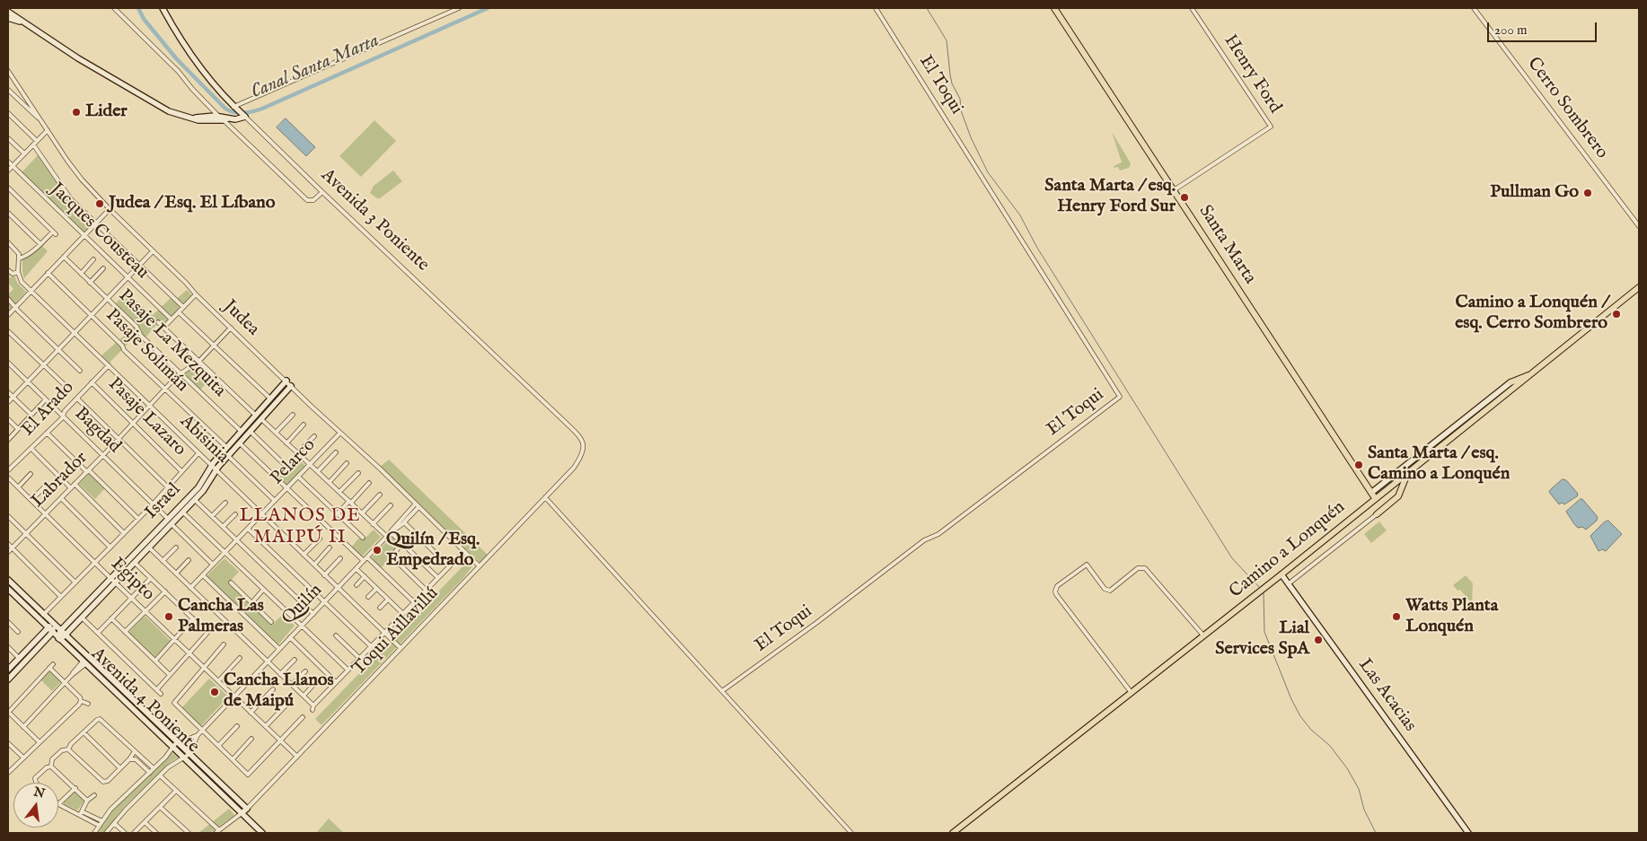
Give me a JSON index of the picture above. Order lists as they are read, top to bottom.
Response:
{
  "streets": {
    "main road": ["Santa Marta", "Camino a Lonquén"],
    "street": [
      "Henry Ford",
      "El Toqui",
      "Cerro Sombrero",
      "Avenida 3 Poniente",
      "Jacques Cousteau",
      "Judea",
      "Pasaje La Mezquita",
      "Pasaje Solimán",
      "El Arado",
      "Pasaje Lazaro",
      "Bagdad",
      "Abisinia",
      "Pelarco",
      "Labrador",
      "Israel",
      "Egipto",
      "Quilín",
      "Toqui Aillavillú",
      "Las Acacias",
      "Avenida 4 Poniente"
    ]
  },
  "crossings": [
    ["Henry Ford", "Santa Marta"],
    ["Avenida 3 Poniente", "Toqui Aillavillú"],
    ["Santa Marta", "Camino a Lonquén"],
    ["Judea", "Pelarco"],
    ["Judea", "Labrador"],
    ["Judea", "Israel"],
    ["Judea", "Quilín"],
    ["Judea", "Toqui Aillavillú"],
    ["Pasaje La Mezquita", "Labrador"],
    ["Pasaje La Mezquita", "Israel"],
    ["Pasaje Solimán", "Labrador"],
    ["Pasaje Solimán", "Israel"],
    ["El Arado", "Pasaje Lazaro"],
    ["El Arado", "Bagdad"],
    ["El Arado", "Abisinia"],
    ["Pasaje Lazaro", "Labrador"],
    ["Bagdad", "Labrador"],
    ["Bagdad", "Israel"],
    ["Abisinia", "Pelarco"],
    ["Abisinia", "Labrador"],
    ["Abisinia", "Israel"],
    ["Abisinia", "Quilín"],
    ["Abisinia", "Toqui Aillavillú"],
    ["Labrador", "Egipto"],
    ["Israel", "Egipto"],
    ["Israel", "Avenida 4 Poniente"],
    ["Camino a Lonquén", "Las Acacias"],
    ["Egipto", "Quilín"],
    ["Egipto", "Toqui Aillavillú"],
    ["Quilín", "Avenida 4 Poniente"],
    ["Toqui Aillavillú", "Avenida 4 Poniente"]
  ],
  "districts": ["LLANOS DE MAIPÚ II"],
  "water": ["Canal Santa Marta"],
  "places": [
    "Lider",
    "Pullman Go",
    "Santa Marta / esq. Henry Ford Sur",
    "Judea / Esq. El Líbano",
    "Camino a Lonquén / esq. Cerro Sombrero",
    "Santa Marta / esq. Camino a Lonquén",
    "Quilín / Esq. Empedrado",
    "Cancha Las Palmeras",
    "Watts Planta Lonquén",
    "Lial Services SpA",
    "Cancha Llanos de Maipú"
  ],
  "scale_bar": "200 m",
  "north": "top"
}
